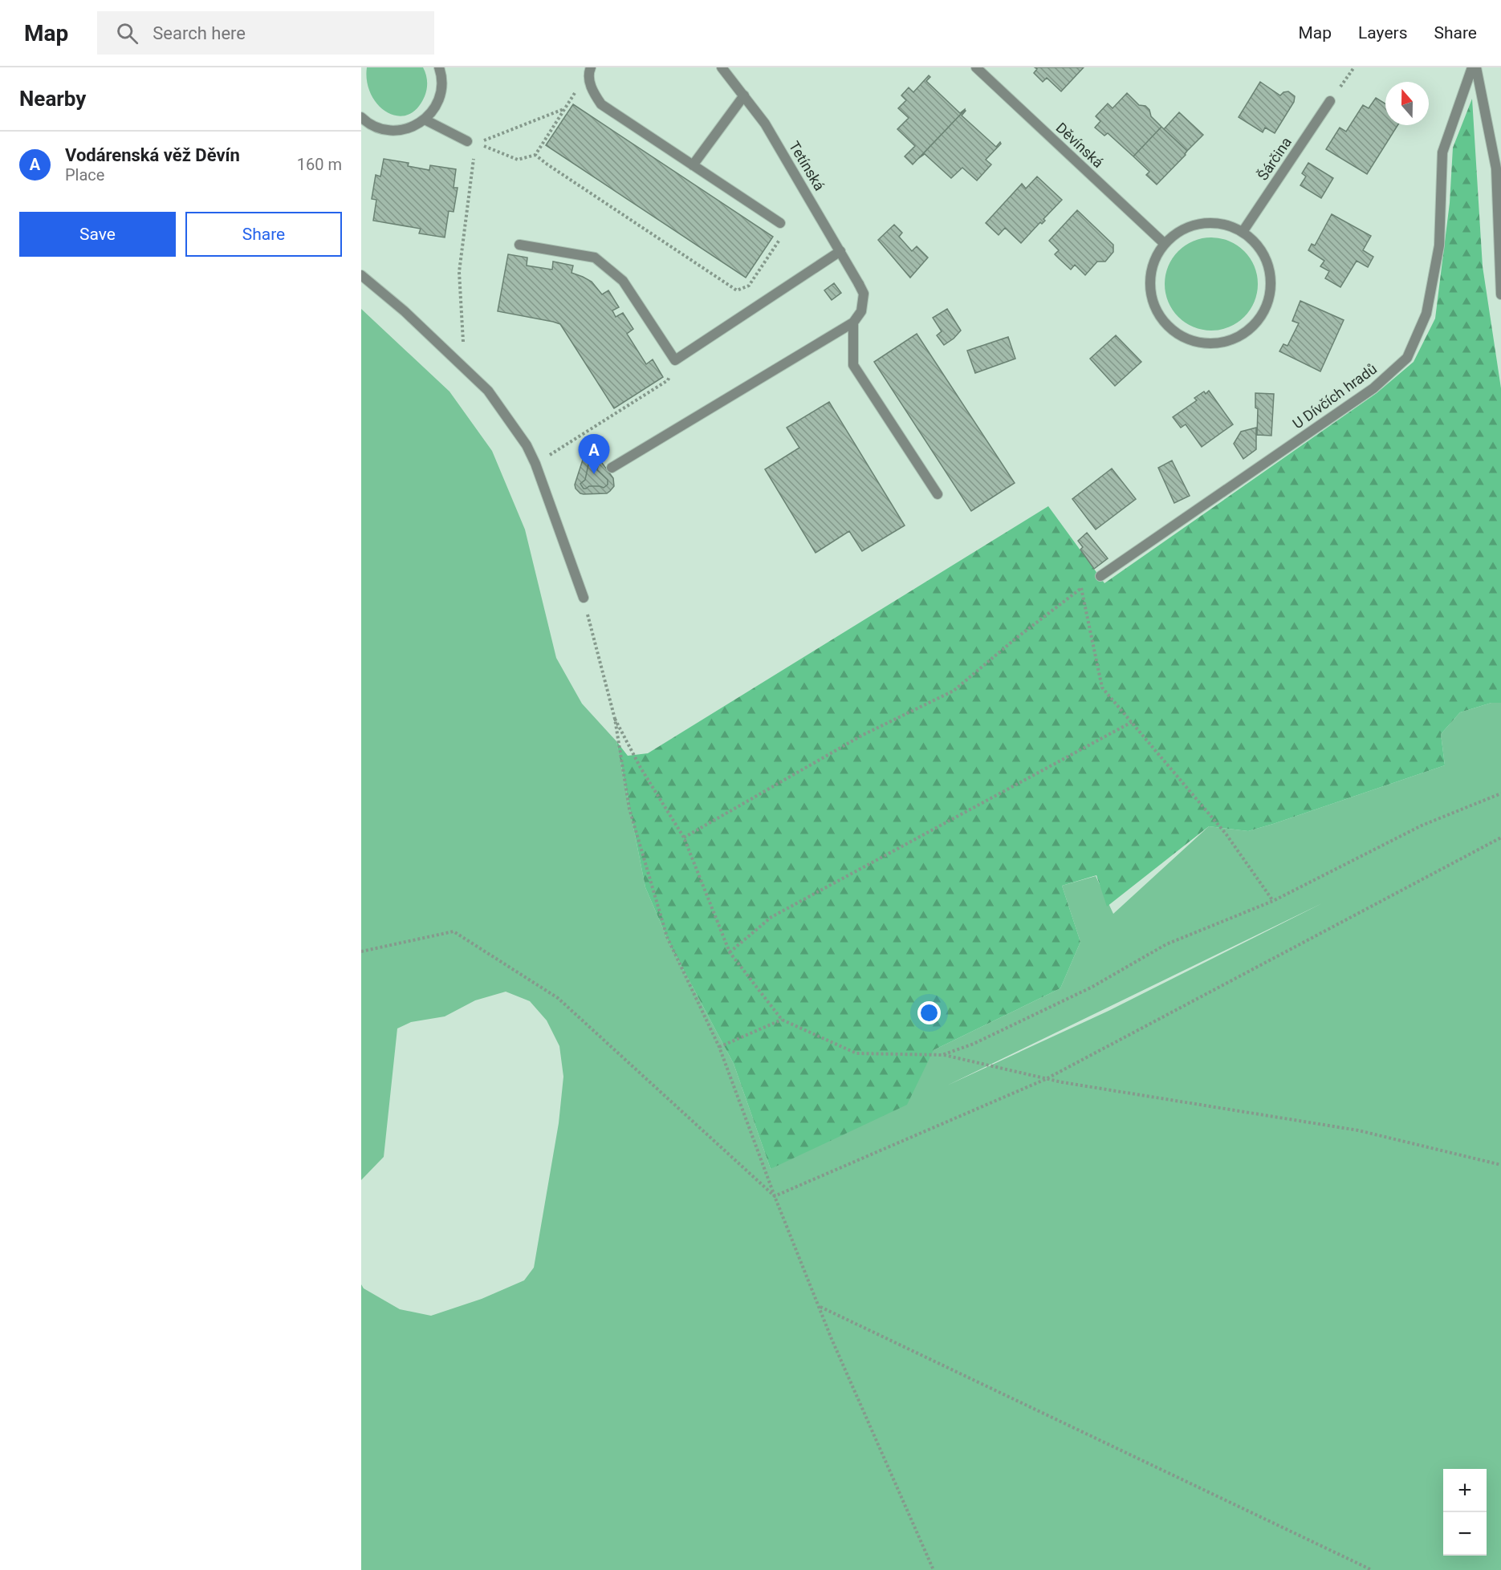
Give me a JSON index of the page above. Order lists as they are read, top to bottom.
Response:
{
  "streets": {
    "street": [
      "Děvínská",
      "Šárčina",
      "Tetínská",
      "U Dívčích hradů"
    ]
  },
  "crossings": [
    ["Děvínská", "Šárčina"]
  ],
  "north": "top",
  "page": {
    "header": "Map",
    "search": "Search here",
    "nav": ["Map", "Layers", "Share"],
    "heading": "Nearby",
    "list": [
      {
        "mark": "A",
        "name": "Vodárenská věž Děvín",
        "note": "Place",
        "value": "160 m"
      }
    ],
    "buttons": ["Save", "Share"],
    "pins": "A",
    "map_buttons": ["+", "−"]
  }
}
